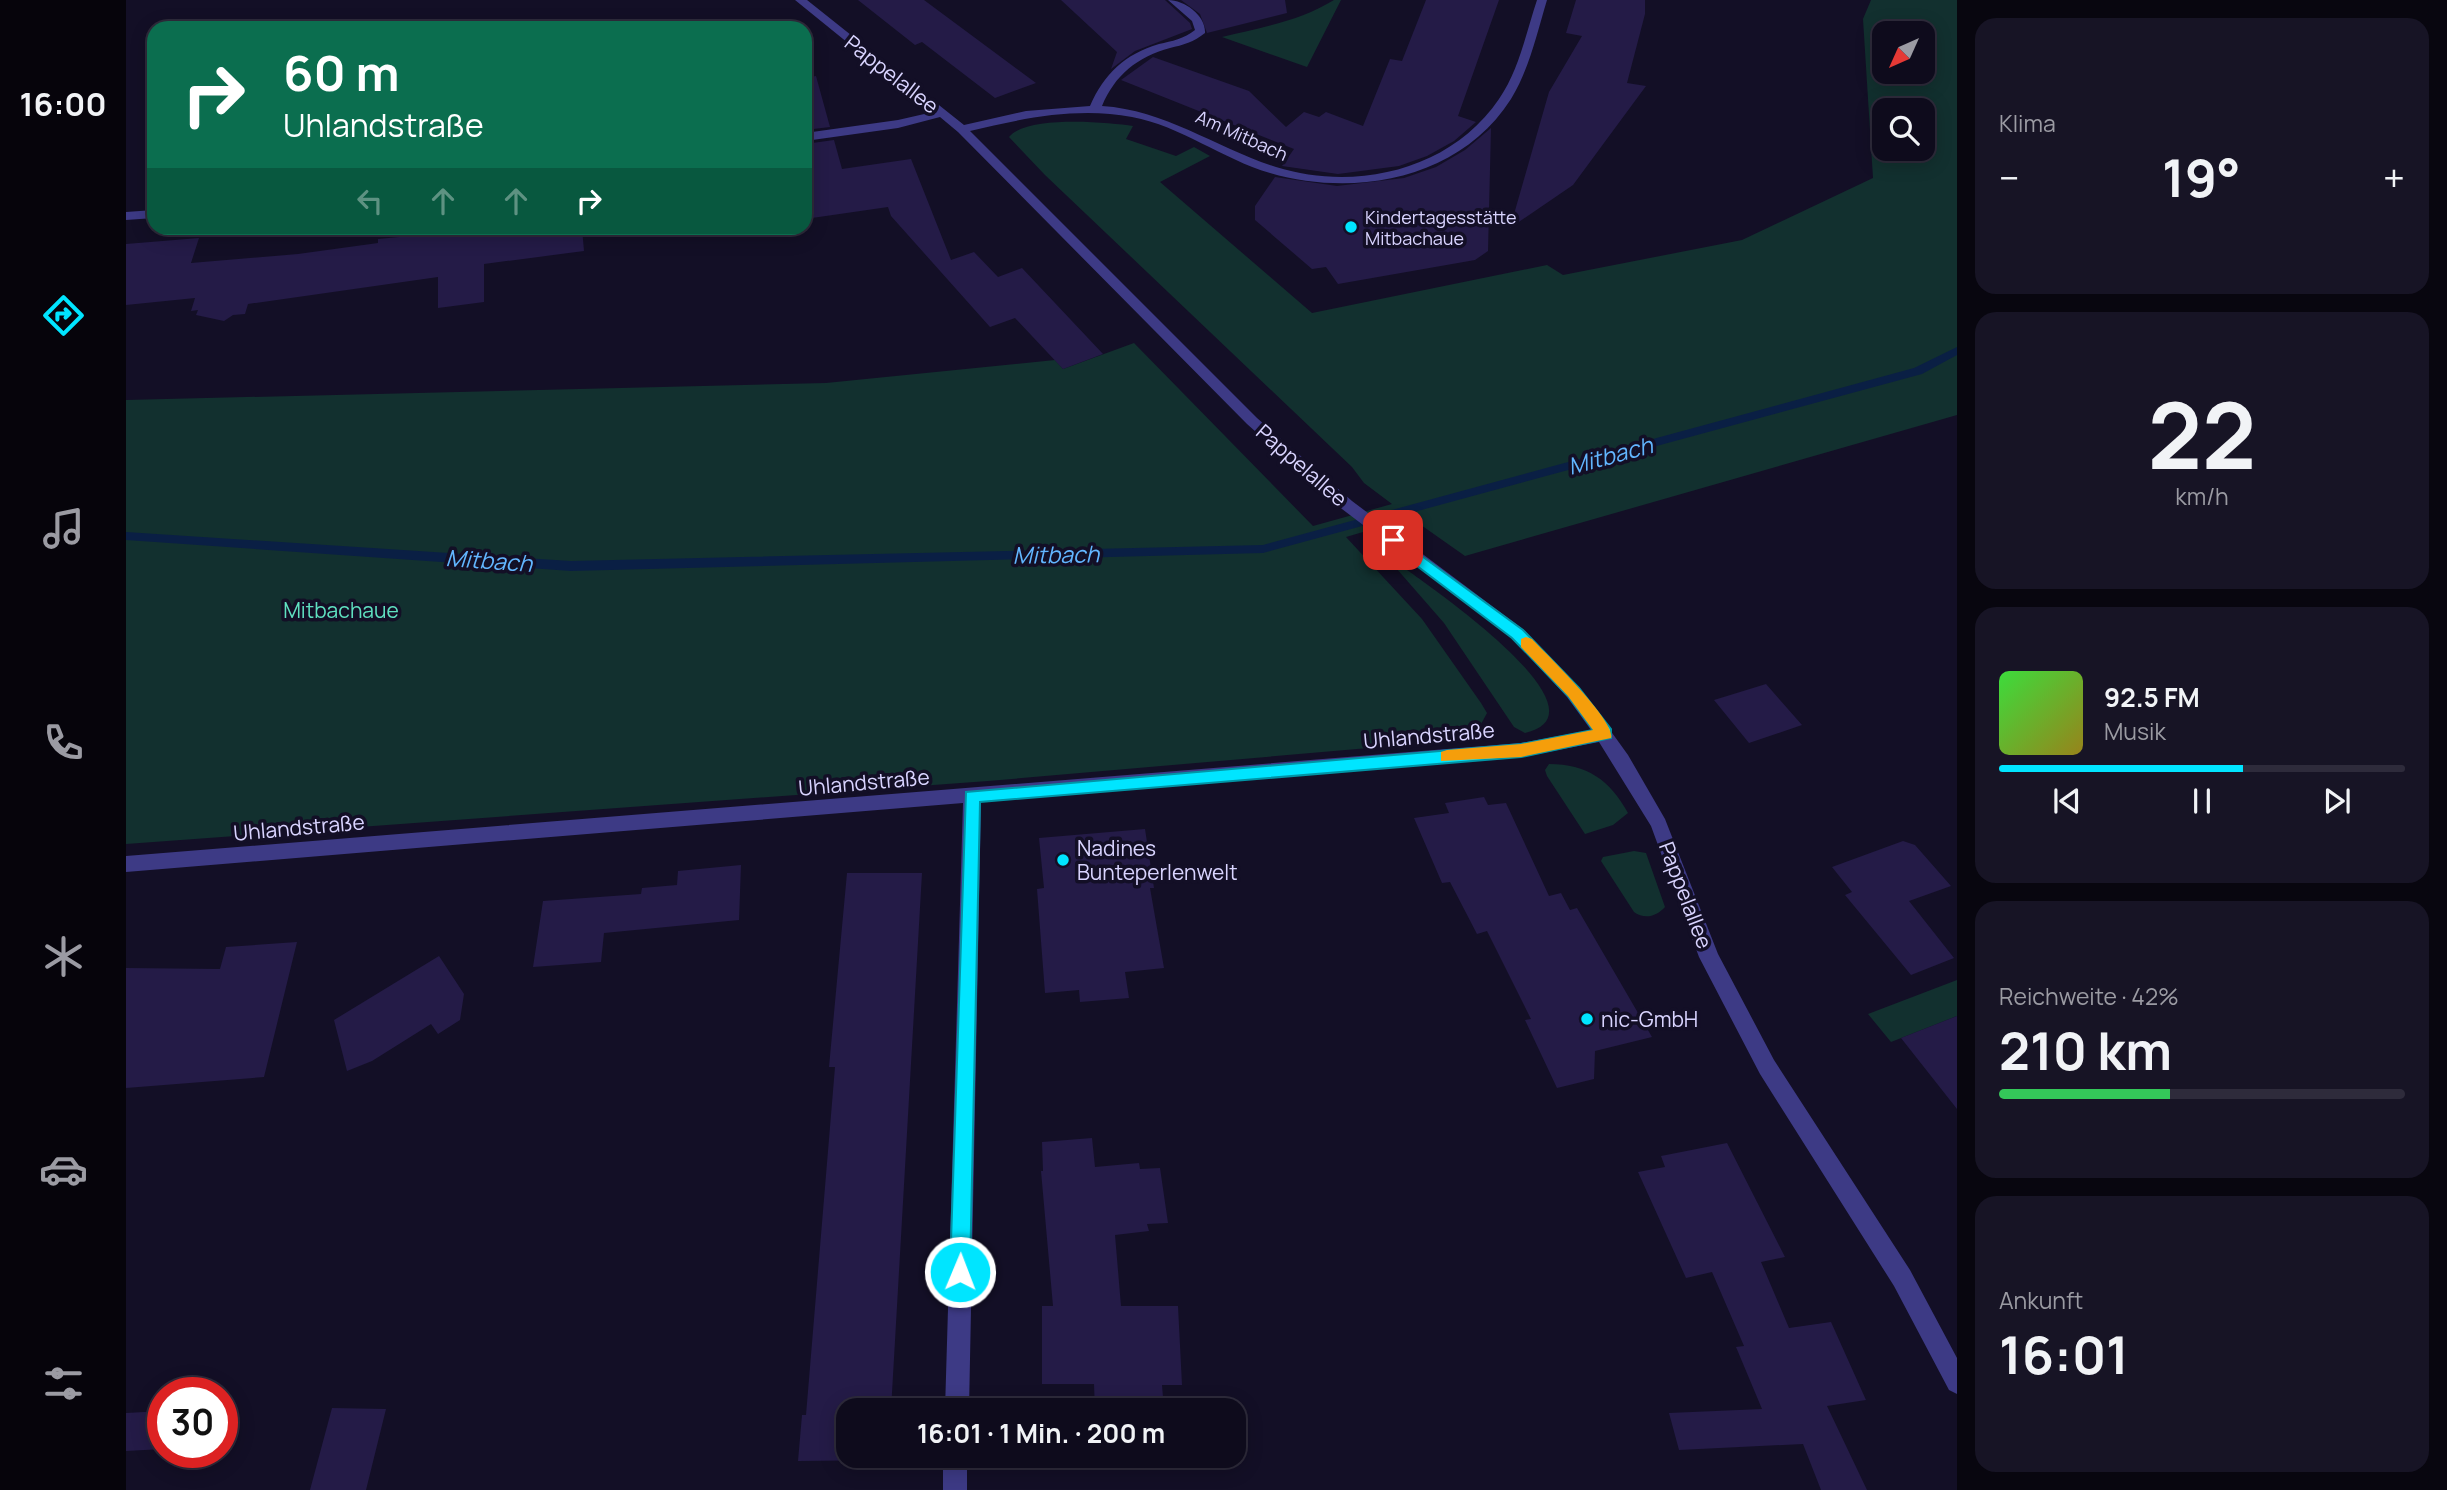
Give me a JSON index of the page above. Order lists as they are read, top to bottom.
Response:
{
  "streets": {
    "street": ["Pappelallee", "Am Mitbach", "Uhlandstraße"]
  },
  "crossings": [
    ["Pappelallee", "Am Mitbach"],
    ["Pappelallee", "Uhlandstraße"]
  ],
  "water": ["Mitbach"],
  "parks": ["Mitbachaue"],
  "places": ["Kindertagesstätte Mitbachaue", "Nadines Bunteperlenwelt", "nic-GmbH"],
  "north": "bottom left",
  "page": {
    "tabs": "16:00",
    "tile": [
      "Klima",
      ["22", "km/h"],
      ["Reichweite · 42%", "210 km"],
      ["Ankunft", "16:01"]
    ],
    "turn": ["60 m", "Uhlandstraße"],
    "heat": ["−", "19°", "+"],
    "song": ["92.5 FM", "Musik"],
    "limit": "30",
    "trip": "16:01 · 1 Min. · 200 m"
  }
}
